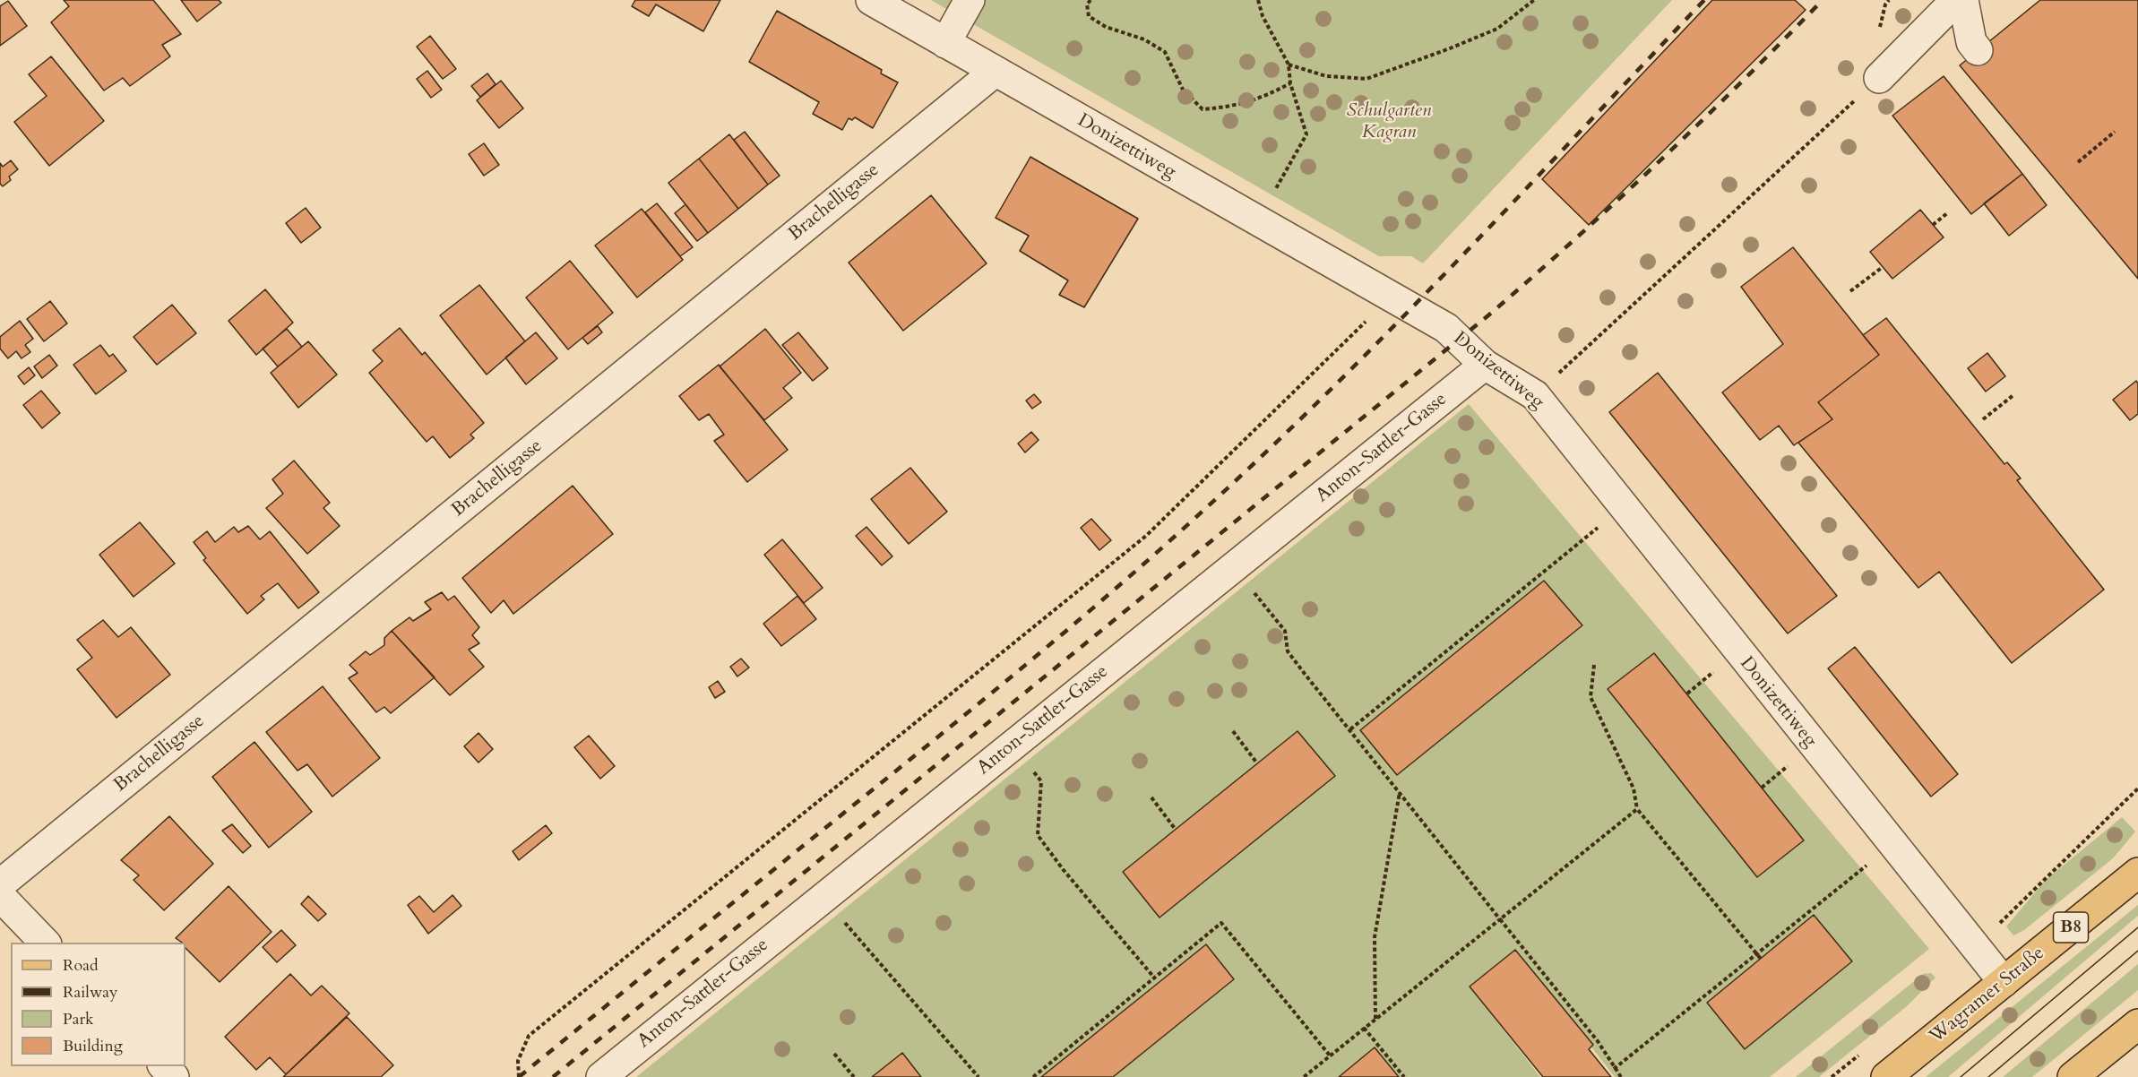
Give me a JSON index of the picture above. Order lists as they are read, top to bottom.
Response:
{
  "streets": {
    "main road": ["B8", "Wagramer Straße"],
    "street": ["Donizettiweg", "Brachelligasse", "Anton-Sattler-Gasse"]
  },
  "crossings": [
    ["Donizettiweg", "Brachelligasse"],
    ["Donizettiweg", "Anton-Sattler-Gasse"],
    ["Donizettiweg", "Wagramer Straße"]
  ],
  "parks": ["Schulgarten Kagran"],
  "legend": [
    "Road",
    "Railway",
    "Park",
    "Building"
  ]
}
